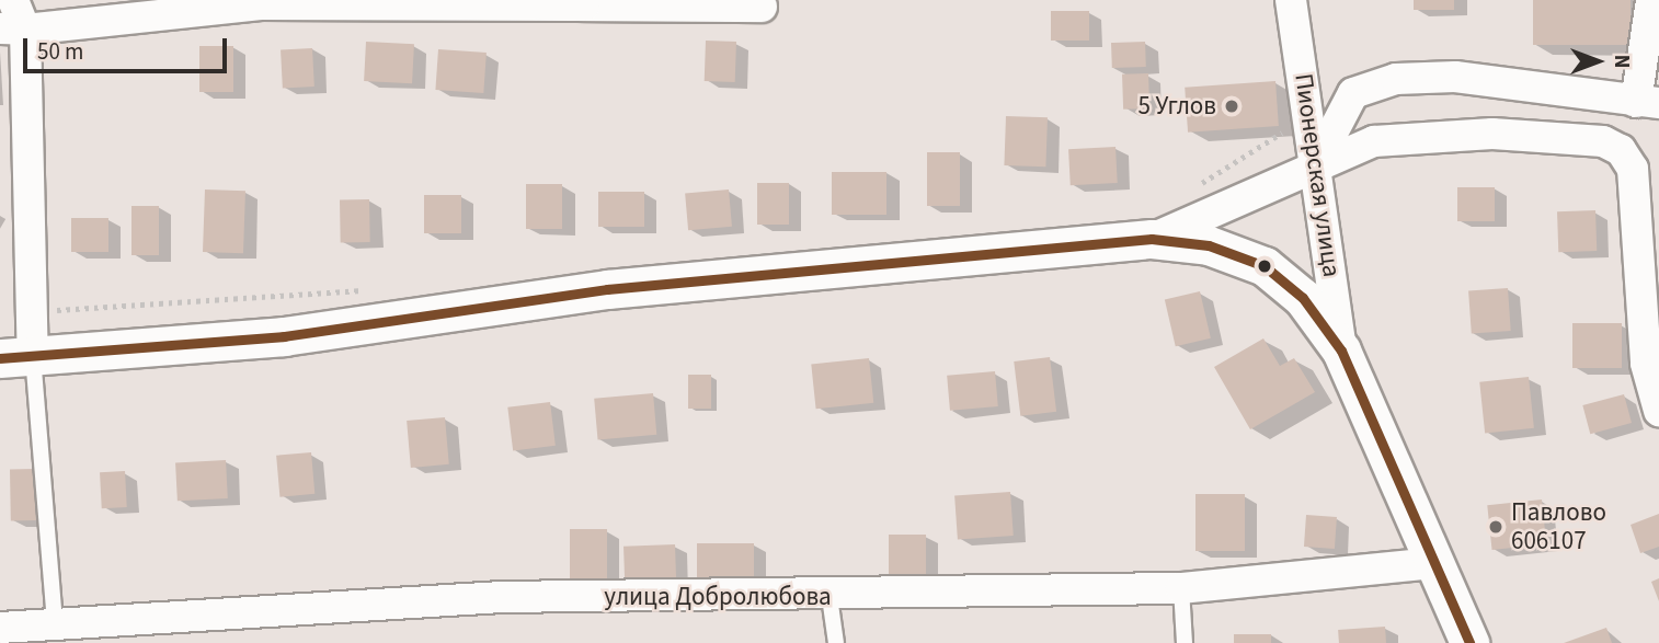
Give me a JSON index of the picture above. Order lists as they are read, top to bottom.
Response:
{
  "streets": {
    "street": ["Пионерская улица", "улица Добролюбова"]
  },
  "crossings": [
    ["Пионерская улица", "улица Добролюбова"]
  ],
  "places": ["5 Углов", "Павлово 606107"],
  "scale_bar": "50 m",
  "north": "right"
}
